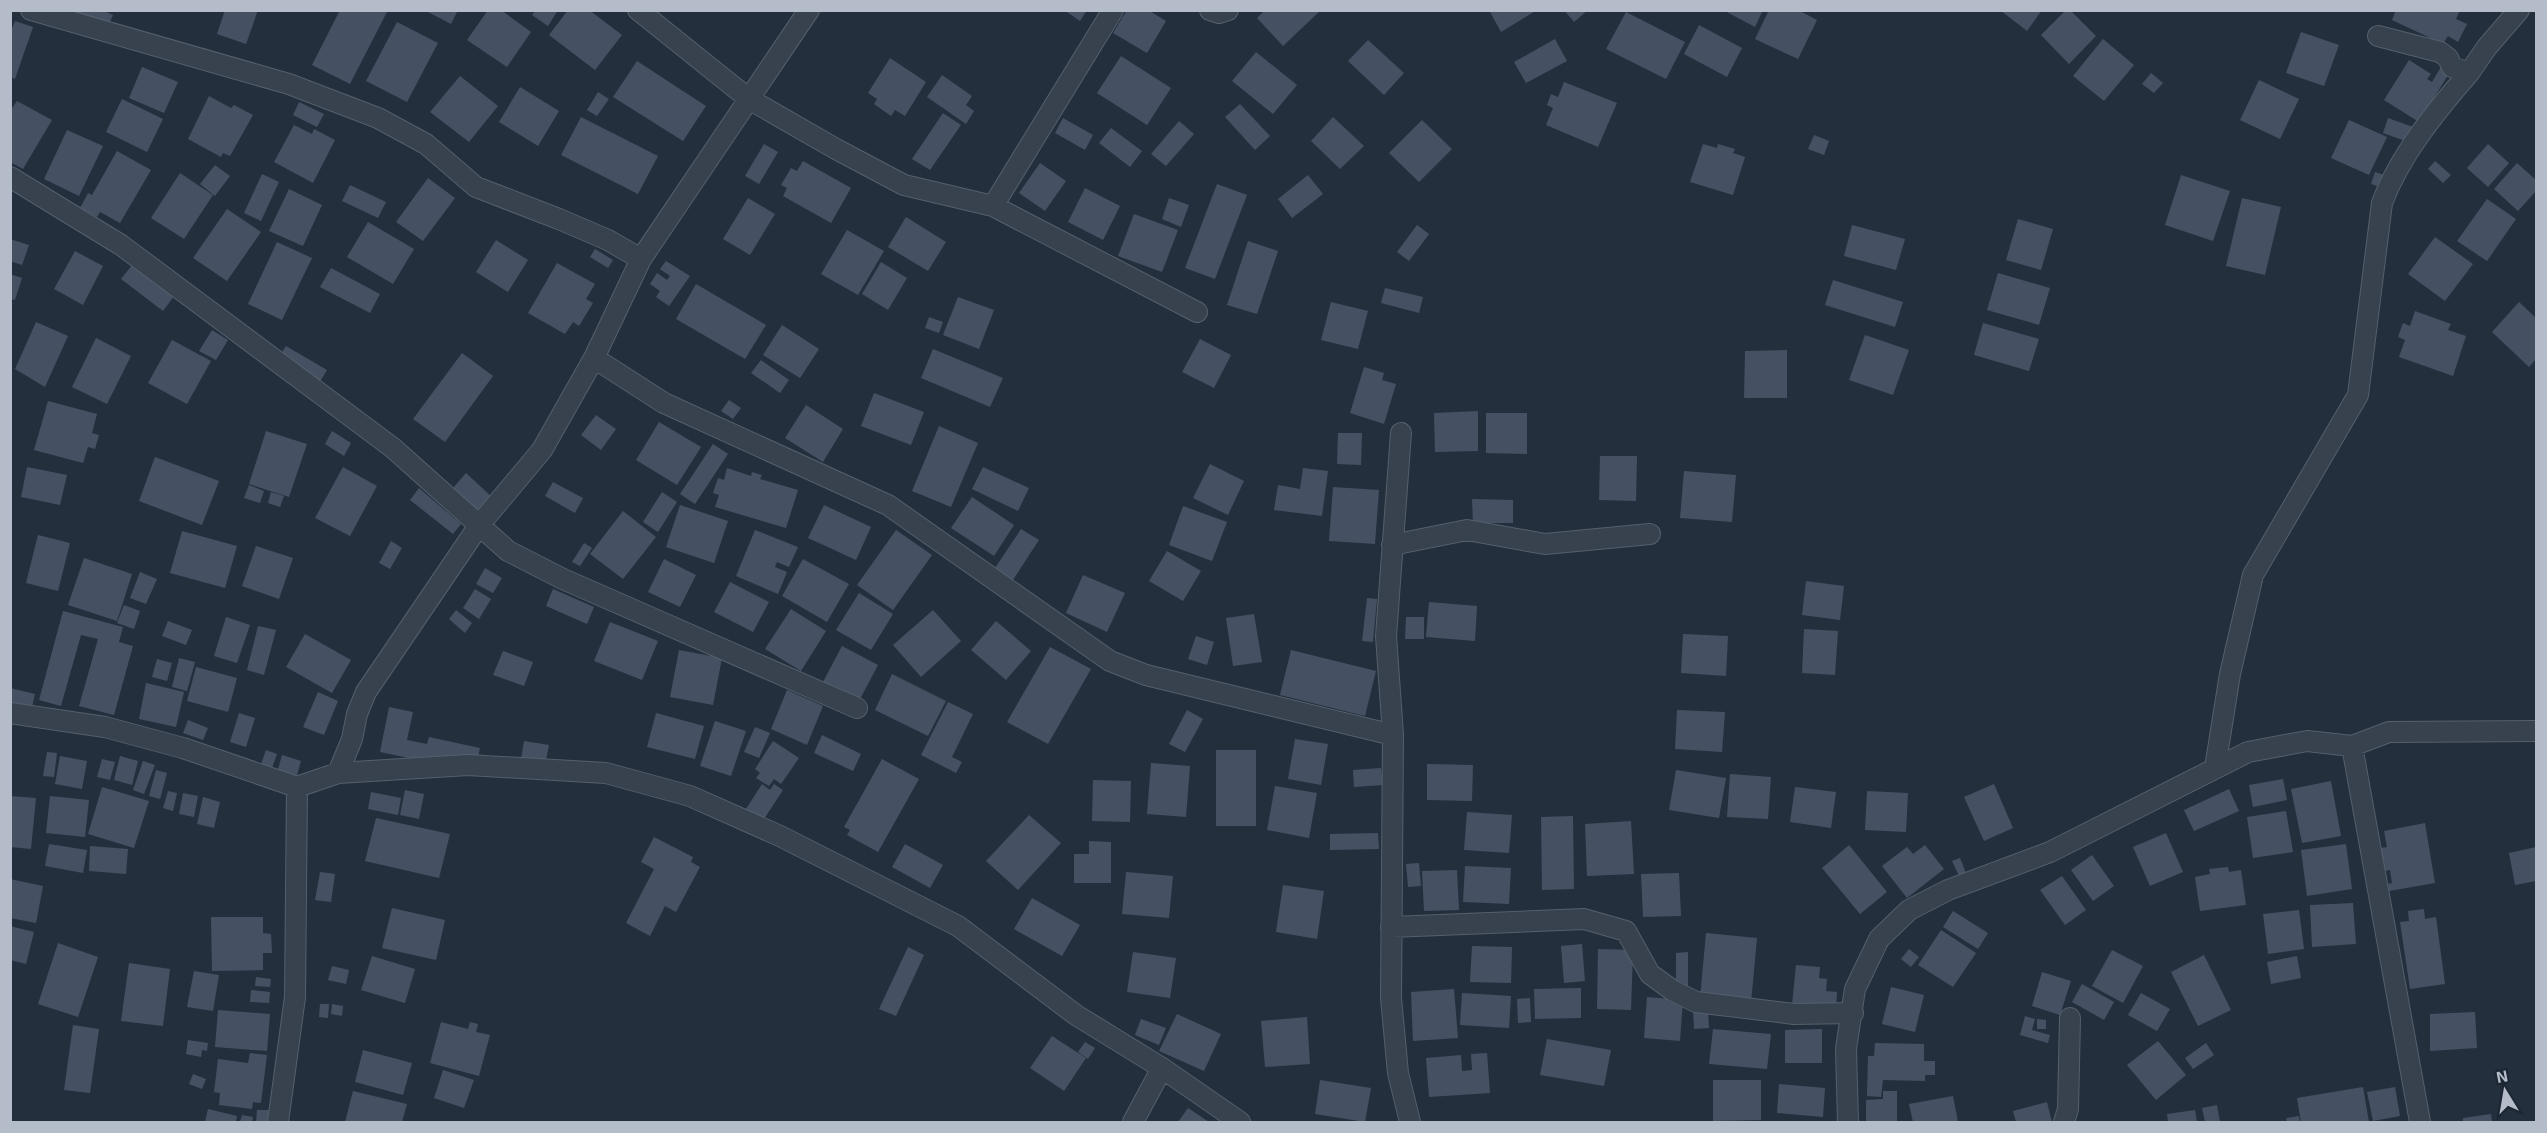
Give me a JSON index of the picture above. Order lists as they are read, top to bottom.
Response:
{
  "north": "top"
}
